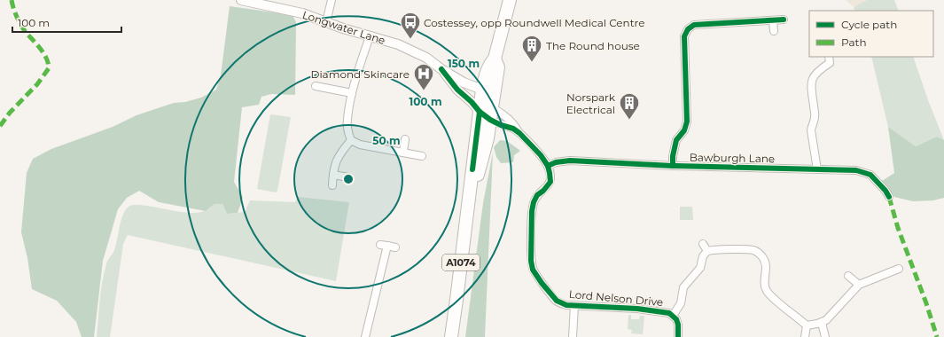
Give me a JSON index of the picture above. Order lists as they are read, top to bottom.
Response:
{
  "streets": {
    "highway": ["A1074"],
    "street": ["Longwater Lane", "Bawburgh Lane", "Lord Nelson Drive"]
  },
  "crossings": [
    ["Longwater Lane", "A1074"],
    ["Bawburgh Lane", "Lord Nelson Drive"]
  ],
  "places": {
    "bus stop": ["Costessey, opp Roundwell Medical Centre"],
    "building": ["The Round house", "Norspark Electrical"],
    "hospital": ["Diamond Skincare"]
  },
  "legend": ["Cycle path", "Path"],
  "scale_bar": "100 m",
  "rings": ["150 m", "100 m", "50 m"]
}
